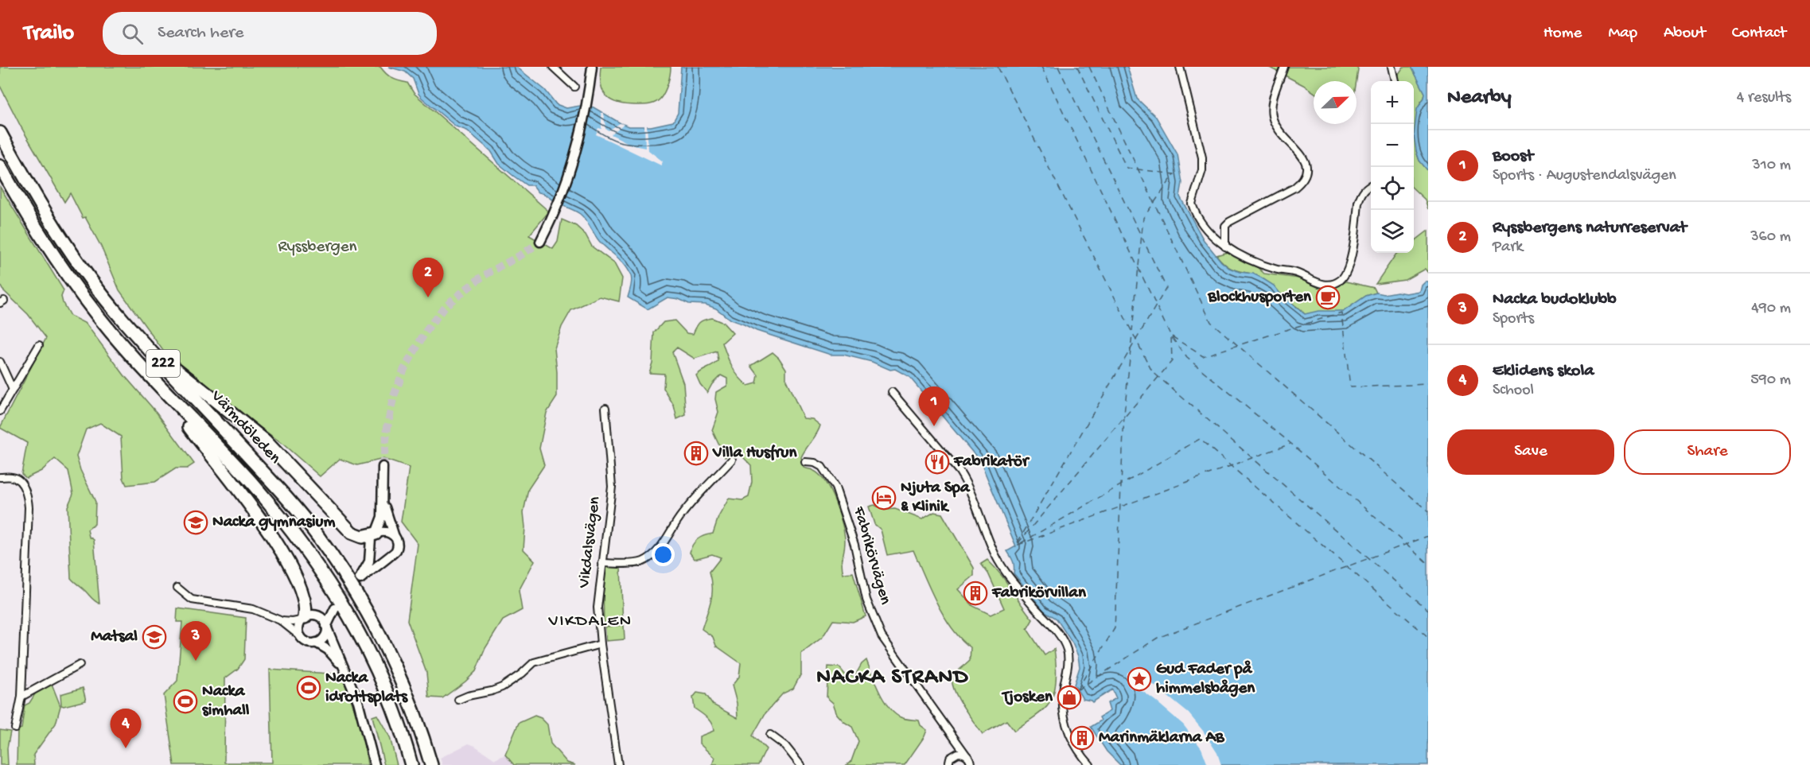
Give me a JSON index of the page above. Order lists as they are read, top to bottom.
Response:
{
  "streets": {
    "highway": ["222", "Värmdöleden"],
    "street": ["Vikdalsvägen", "Fabrikörvägen"]
  },
  "districts": ["VIKDALEN", "NACKA STRAND"],
  "parks": ["Ryssbergen"],
  "places": {
    "cafe": ["Blockhusporten"],
    "building": ["Villa Husfrun", "Fabrikörvillan", "Marinmäklarna AB"],
    "restaurant": ["Fabrikatör"],
    "hotel": ["Njuta Spa & Klinik"],
    "school or university": ["Nacka gymnasium", "Matsal"],
    "place": ["Gud Fader på himmelsbågen"],
    "sports": ["Nacka idrottsplats", "Nacka simhall"],
    "shop": ["Tjosken"]
  },
  "north": "top right",
  "page": {
    "header": "Trailo",
    "search": "Search here",
    "nav": [
      "Home",
      "Map",
      "About",
      "Contact"
    ],
    "heading": ["Nearby", "4 results"],
    "map_buttons": ["+", "−"],
    "list": [
      {
        "mark": "1",
        "name": "Boost",
        "note": "Sports · Augustendalsvägen",
        "value": "310 m"
      },
      {
        "mark": "2",
        "name": "Ryssbergens naturreservat",
        "note": "Park",
        "value": "360 m"
      },
      {
        "mark": "3",
        "name": "Nacka budoklubb",
        "note": "Sports",
        "value": "490 m"
      },
      {
        "mark": "4",
        "name": "Eklidens skola",
        "note": "School",
        "value": "590 m"
      }
    ],
    "pins": [
      "2",
      "1",
      "3",
      "4"
    ],
    "buttons": ["Save", "Share"]
  }
}
